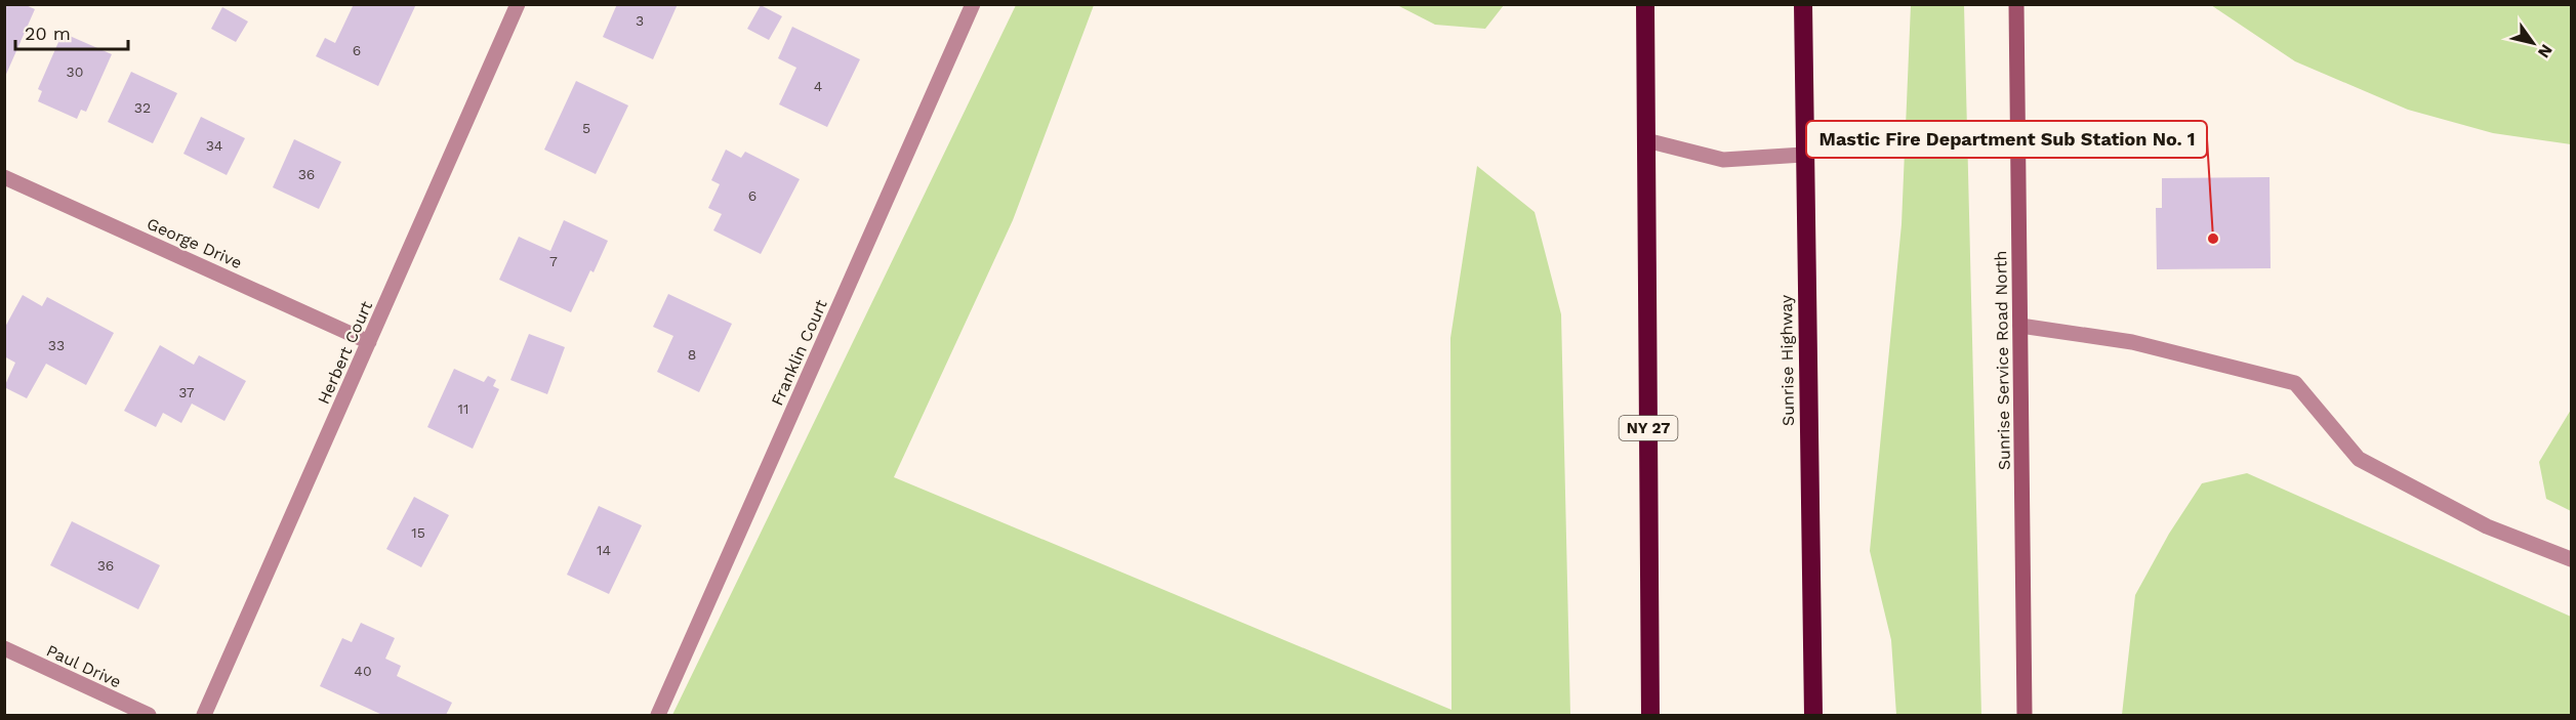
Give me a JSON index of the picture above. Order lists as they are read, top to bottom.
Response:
{
  "streets": {
    "highway": ["Sunrise Highway", "NY 27"],
    "street": [
      "George Drive",
      "Herbert Court",
      "Franklin Court",
      "Sunrise Service Road North",
      "Paul Drive"
    ]
  },
  "crossings": [
    ["George Drive", "Herbert Court"]
  ],
  "places": ["Mastic Fire Department Sub Station No. 1"],
  "house_numbers": [
    "3",
    "6",
    "30",
    "4",
    "32",
    "5",
    "34",
    "36",
    "6",
    "7",
    "33",
    "8",
    "37",
    "11",
    "15",
    "14",
    "36",
    "40"
  ],
  "scale_bar": "20 m",
  "north": "bottom right"
}
